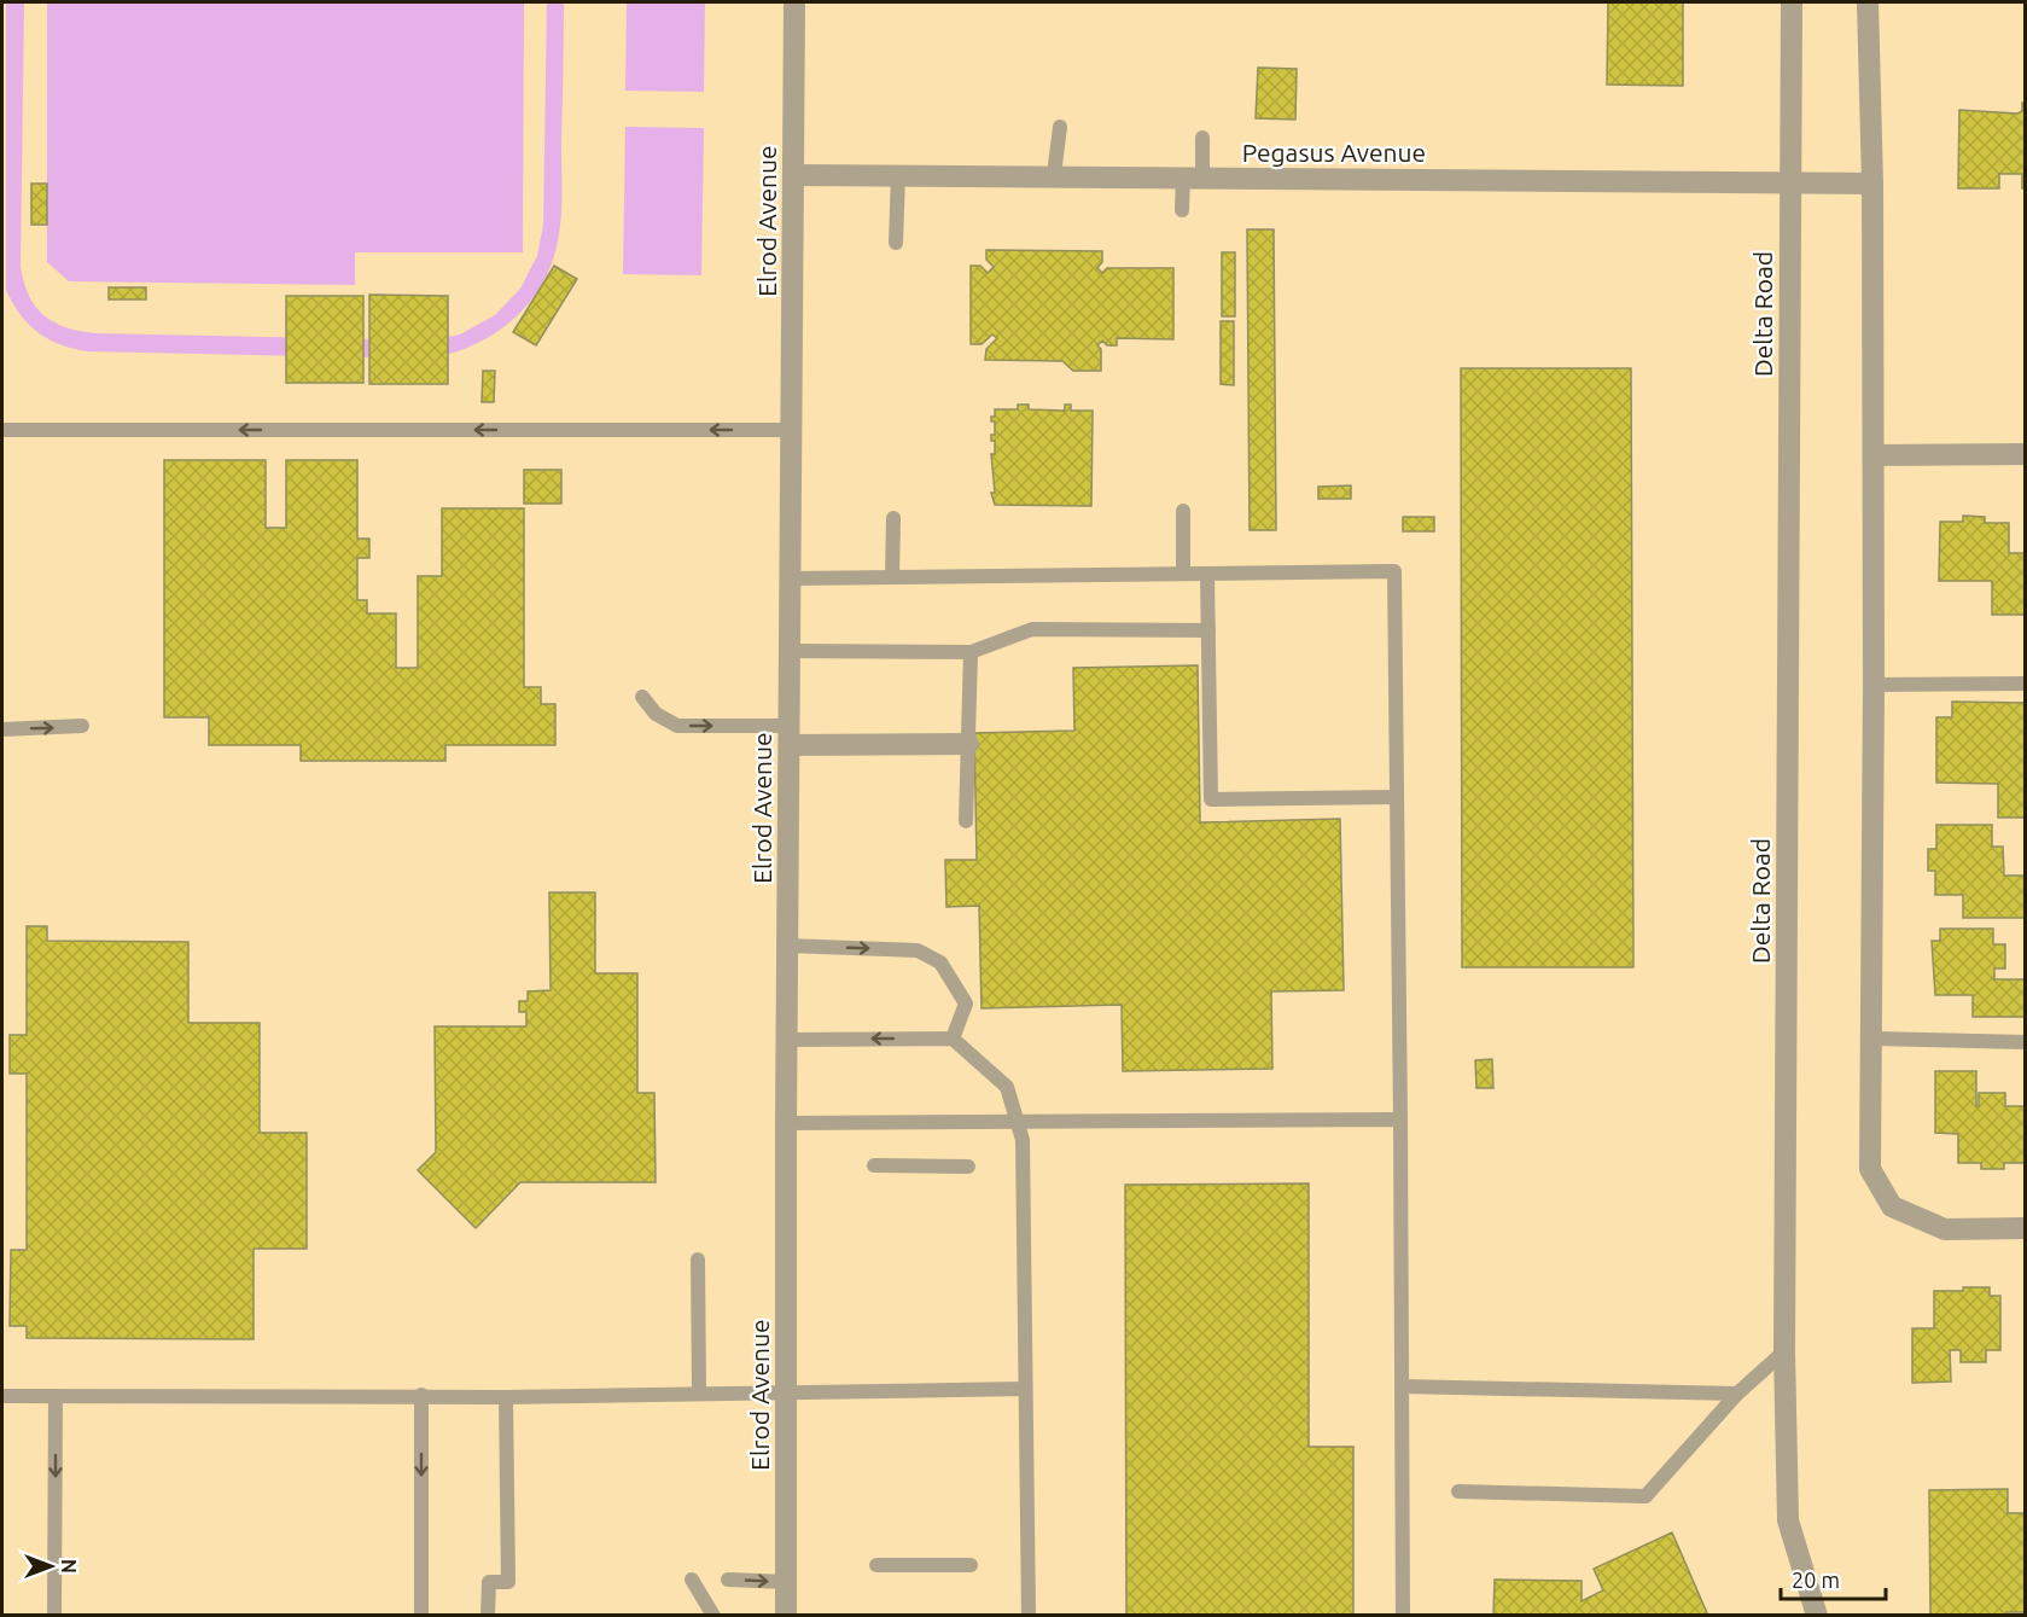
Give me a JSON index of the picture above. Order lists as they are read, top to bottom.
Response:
{
  "streets": {
    "street": ["Pegasus Avenue", "Elrod Avenue", "Delta Road"]
  },
  "crossings": [
    ["Pegasus Avenue", "Elrod Avenue"],
    ["Pegasus Avenue", "Delta Road"]
  ],
  "scale_bar": "20 m",
  "north": "right"
}
